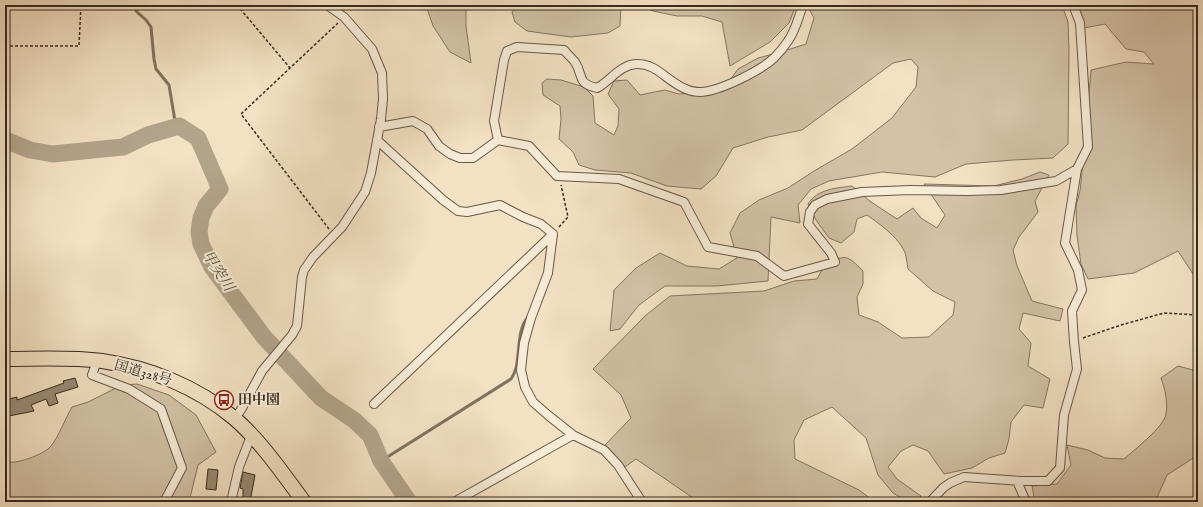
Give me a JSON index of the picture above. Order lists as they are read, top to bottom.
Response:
{
  "streets": {
    "highway": ["国道328号"]
  },
  "water": ["甲突川"],
  "places": {
    "bus stop": ["田中園"]
  }
}
